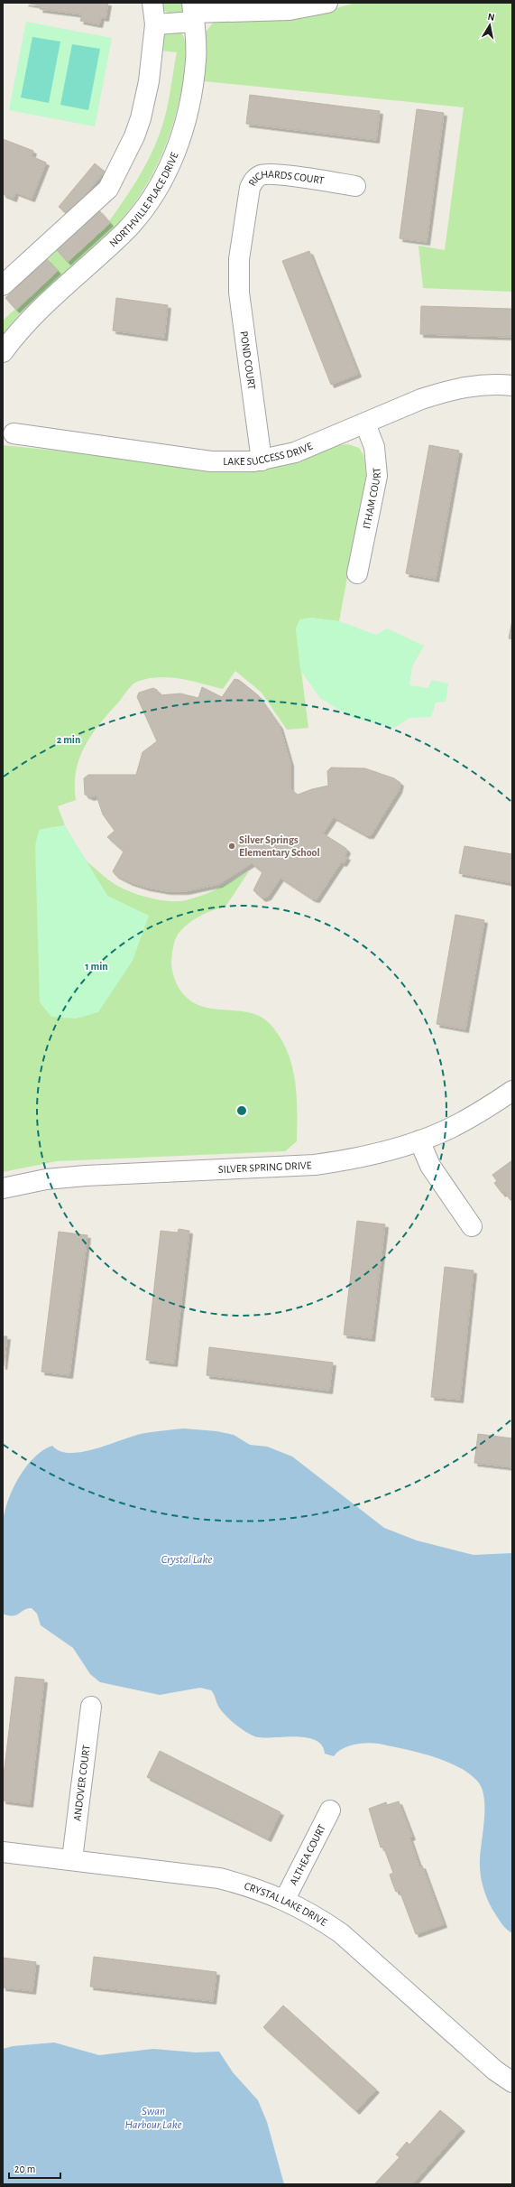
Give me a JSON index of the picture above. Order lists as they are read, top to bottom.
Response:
{
  "streets": {
    "street": [
      "RICHARDS COURT",
      "NORTHVILLE PLACE DRIVE",
      "POND COURT",
      "LAKE SUCCESS DRIVE",
      "ITHAM COURT",
      "SILVER SPRING DRIVE",
      "ANDOVER COURT",
      "ALTHEA COURT",
      "CRYSTAL LAKE DRIVE"
    ]
  },
  "crossings": [
    ["RICHARDS COURT", "POND COURT"],
    ["POND COURT", "LAKE SUCCESS DRIVE"],
    ["LAKE SUCCESS DRIVE", "ITHAM COURT"],
    ["ANDOVER COURT", "CRYSTAL LAKE DRIVE"],
    ["ALTHEA COURT", "CRYSTAL LAKE DRIVE"]
  ],
  "water": ["Crystal Lake", "Swan Harbour Lake"],
  "places": ["Silver Springs Elementary School"],
  "scale_bar": "20 m",
  "north": "top",
  "rings": ["2 min", "1 min"]
}
